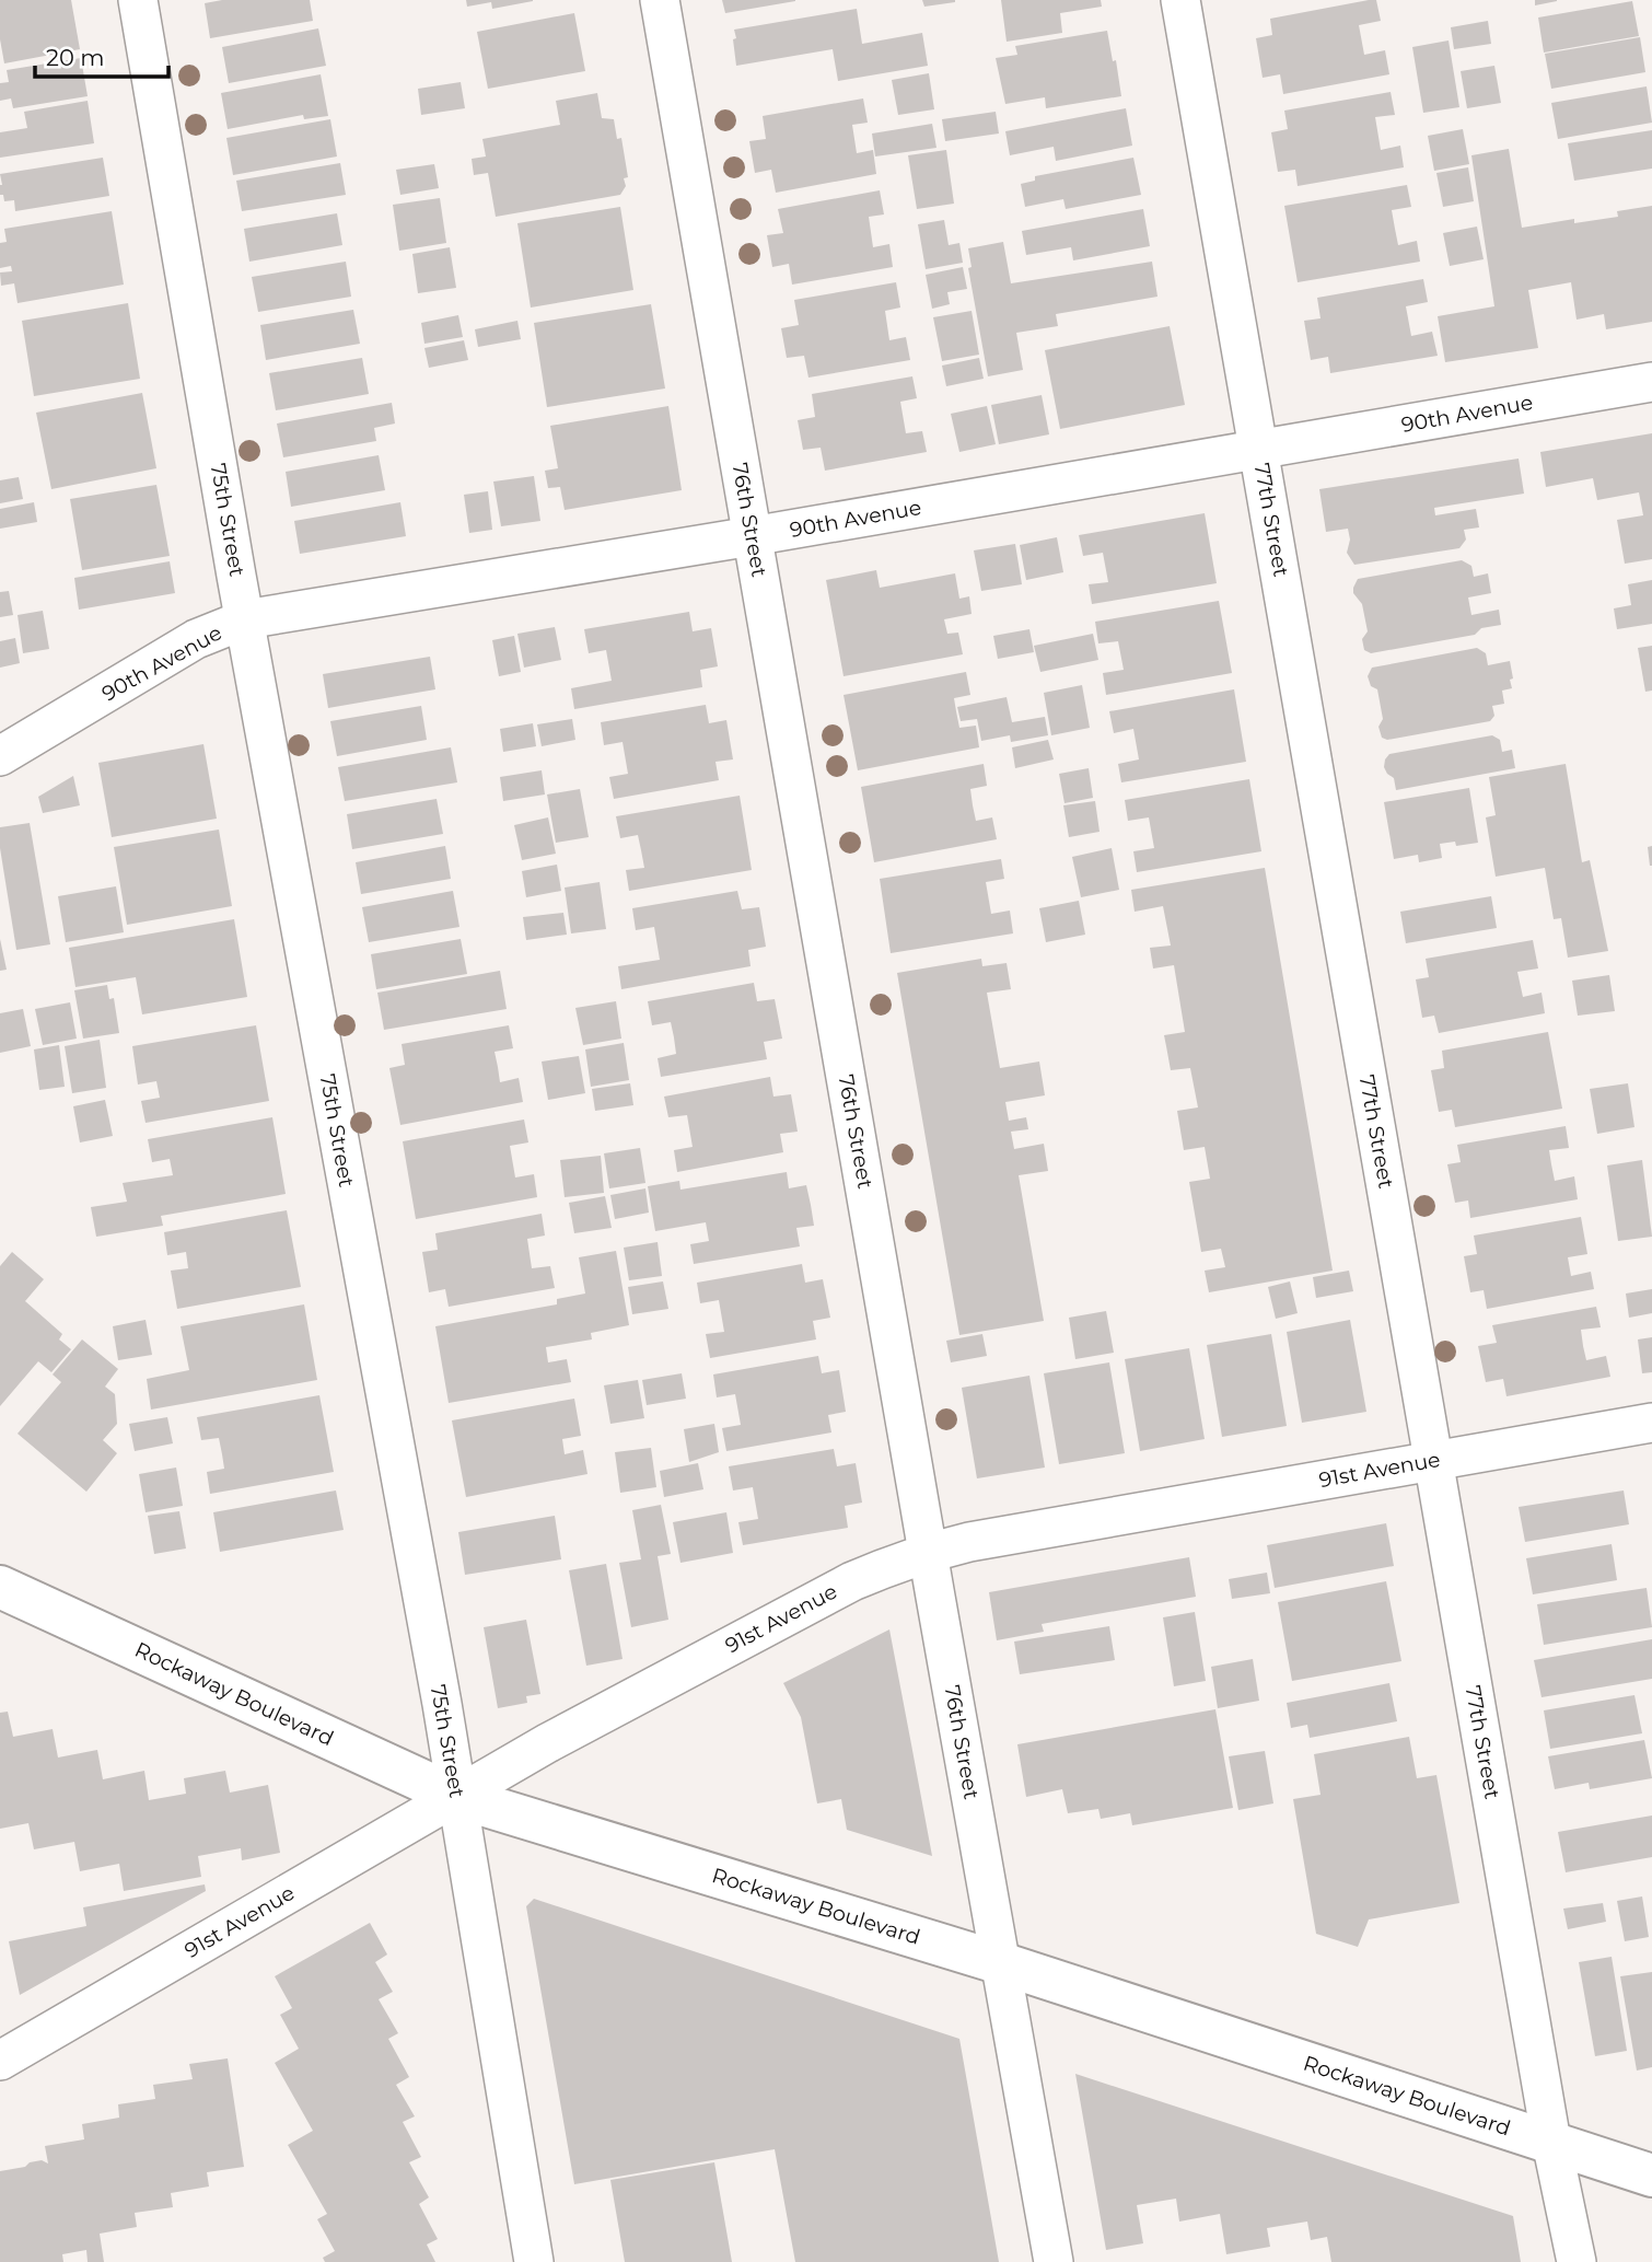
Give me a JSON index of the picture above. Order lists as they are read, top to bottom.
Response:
{
  "streets": {
    "main road": ["Rockaway Boulevard"],
    "street": [
      "90th Avenue",
      "75th Street",
      "76th Street",
      "77th Street",
      "91st Avenue"
    ]
  },
  "crossings": [
    ["90th Avenue", "75th Street"],
    ["90th Avenue", "76th Street"],
    ["90th Avenue", "77th Street"],
    ["75th Street", "91st Avenue"],
    ["75th Street", "Rockaway Boulevard"],
    ["76th Street", "91st Avenue"],
    ["76th Street", "Rockaway Boulevard"],
    ["77th Street", "91st Avenue"],
    ["77th Street", "Rockaway Boulevard"],
    ["91st Avenue", "Rockaway Boulevard"]
  ],
  "scale_bar": "20 m"
}
